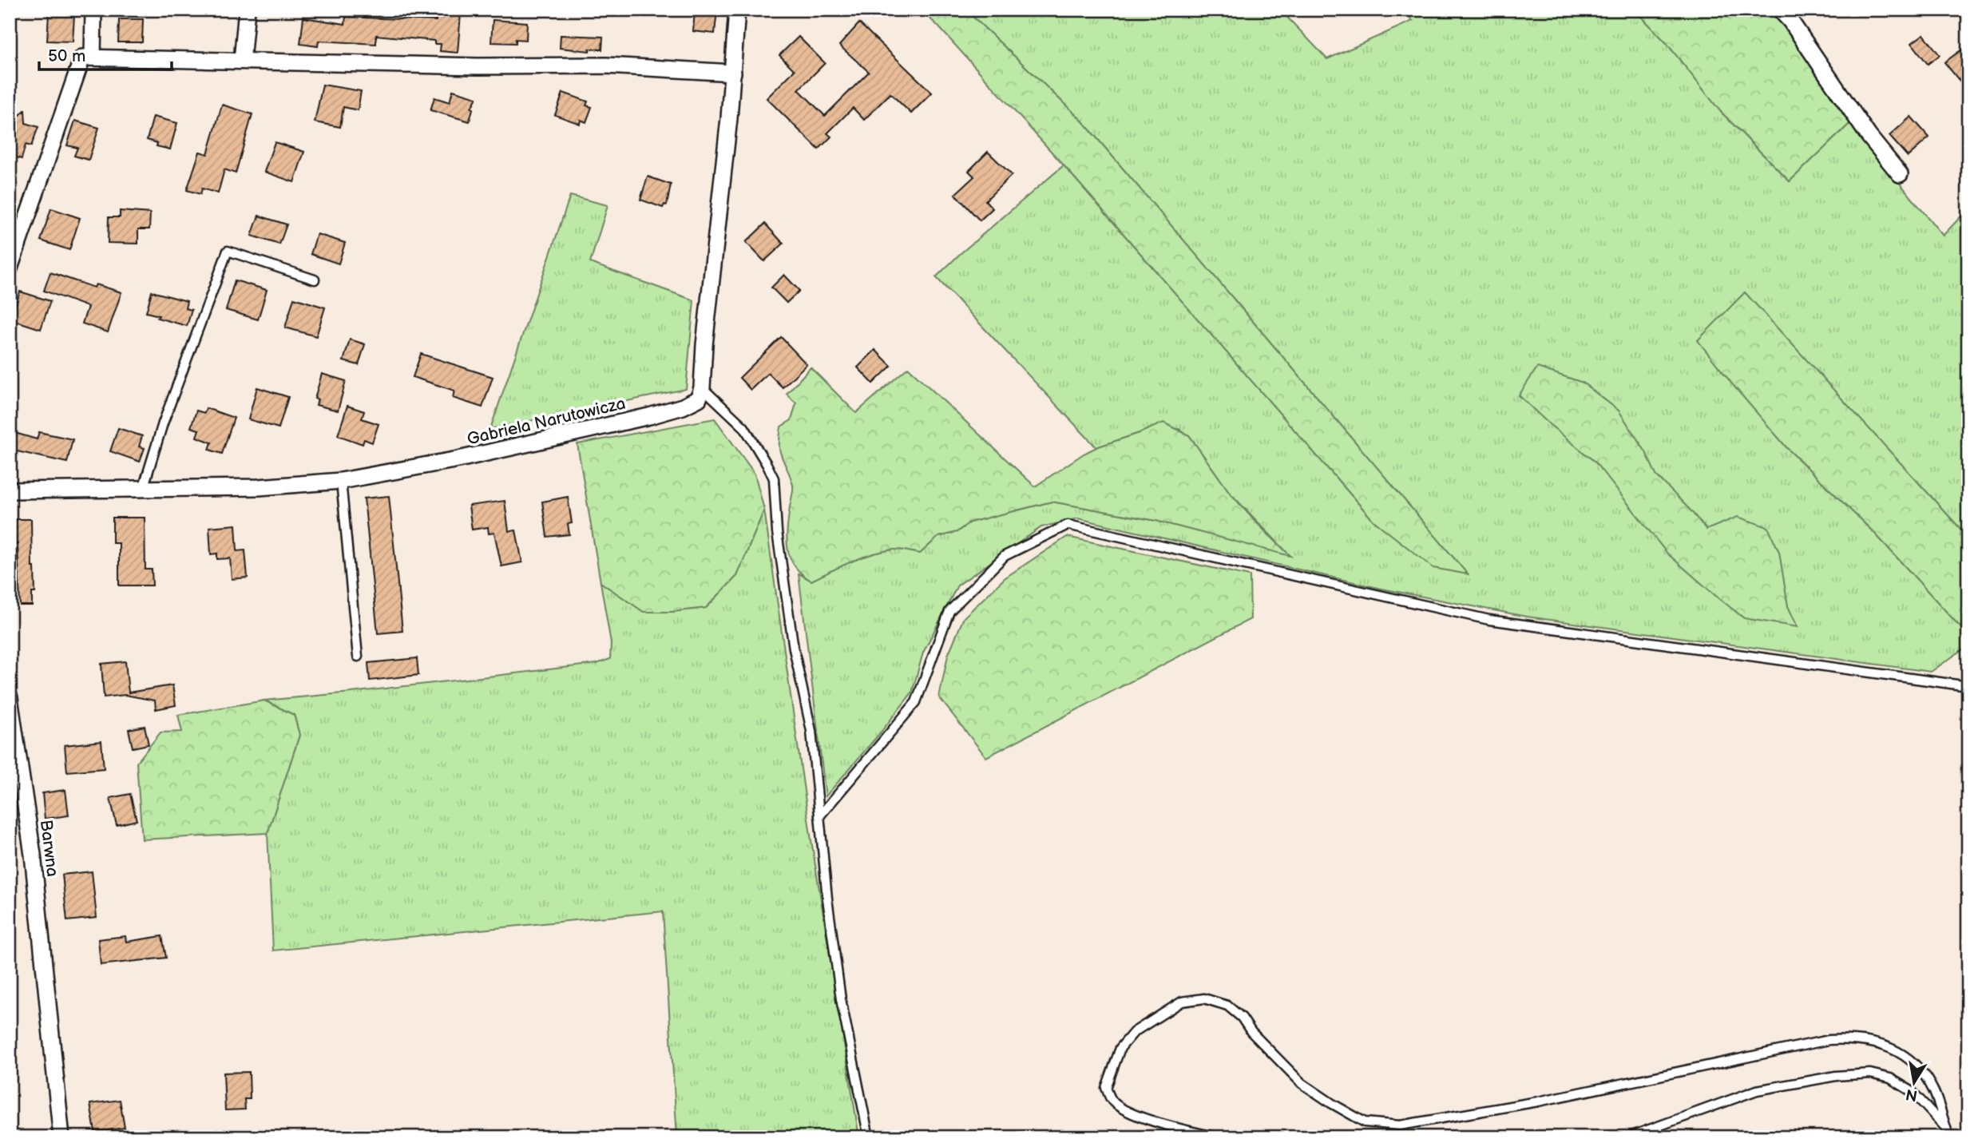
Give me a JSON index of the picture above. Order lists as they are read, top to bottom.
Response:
{
  "streets": {
    "street": ["Gabriela Narutowicza", "Barwna"]
  },
  "scale_bar": "50 m",
  "north": "bottom"
}
